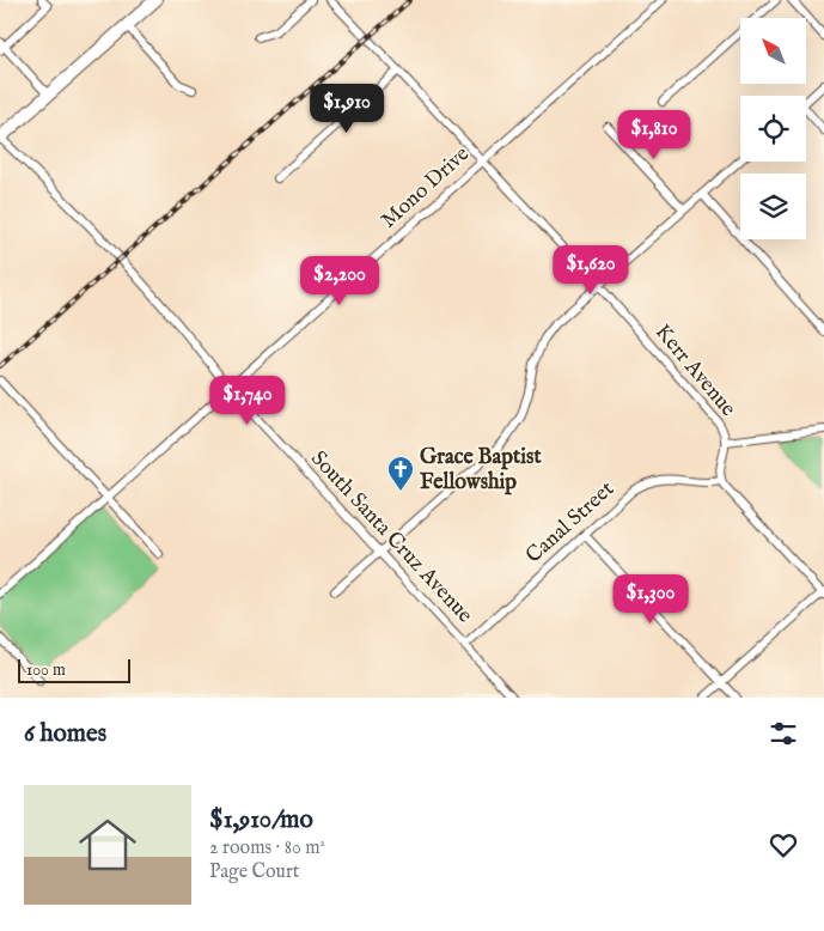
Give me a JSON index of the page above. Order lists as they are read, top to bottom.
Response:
{
  "streets": {
    "street": [
      "Mono Drive",
      "Kerr Avenue",
      "Canal Street",
      "South Santa Cruz Avenue"
    ]
  },
  "crossings": [
    ["Mono Drive", "Kerr Avenue"],
    ["Mono Drive", "South Santa Cruz Avenue"],
    ["Kerr Avenue", "Canal Street"],
    ["Canal Street", "South Santa Cruz Avenue"]
  ],
  "places": {
    "church": ["Grace Baptist Fellowship"]
  },
  "scale_bar": "100 m",
  "north": "top left",
  "page": {
    "price": [
      "$1,910",
      "$1,810",
      "$1,620",
      "$2,200",
      "$1,740",
      "$1,300"
    ],
    "scale": "100 m",
    "heading": "6 homes",
    "list": [
      {
        "name": "$1,910/mo",
        "note": "2 rooms · 80 m² · Page Court"
      }
    ]
  }
}
